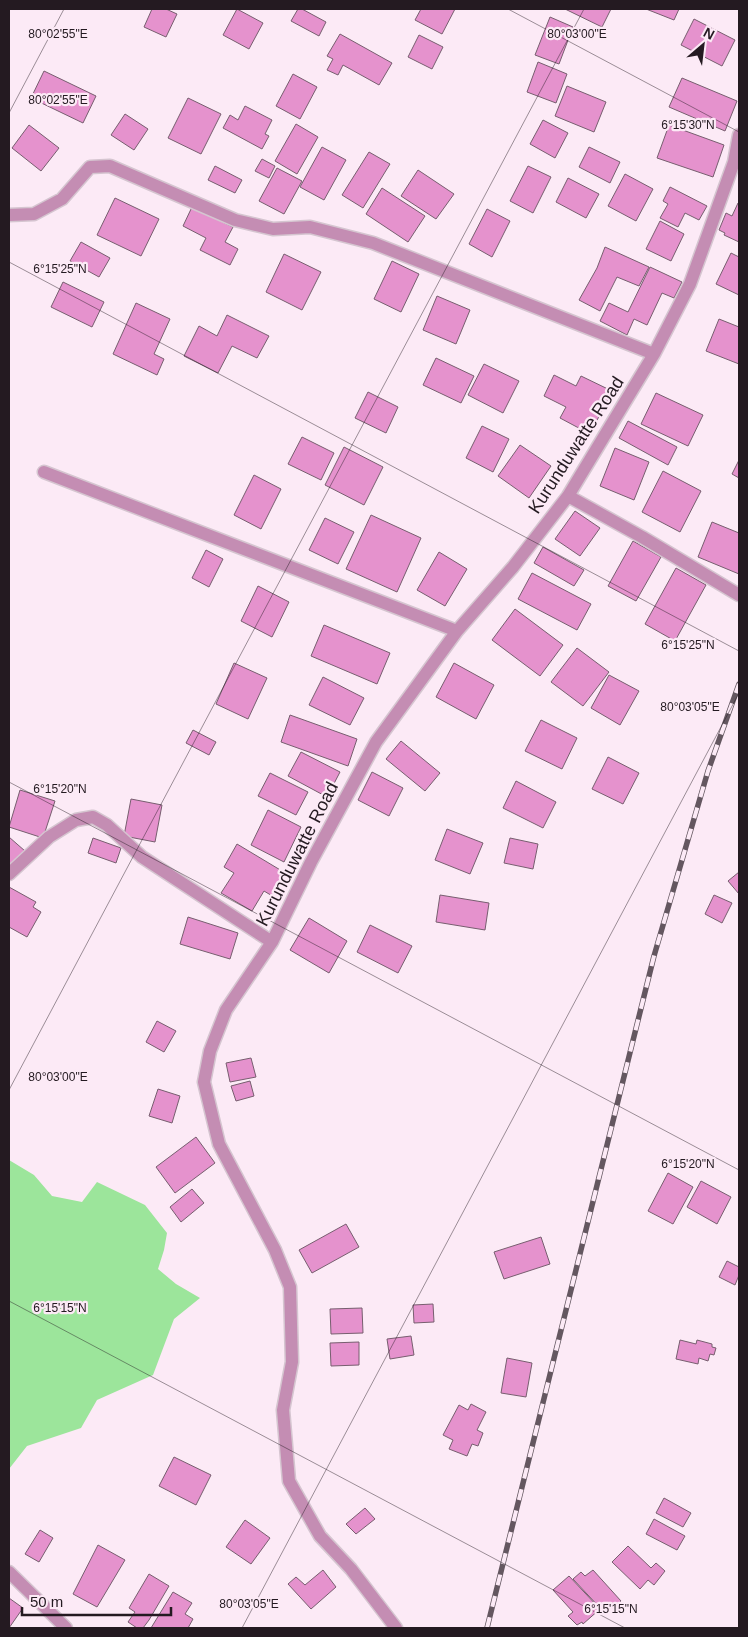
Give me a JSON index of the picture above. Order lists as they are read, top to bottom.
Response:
{
  "streets": {
    "street": ["Kurunduwatte Road"]
  },
  "scale_bar": "50 m",
  "north": "top right",
  "coordinates": [
    "80°02'55\"E",
    "80°03'00\"E",
    "6°15'30\"N",
    "6°15'25\"N",
    "80°03'05\"E",
    "6°15'20\"N",
    "6°15'15\"N"
  ]
}
